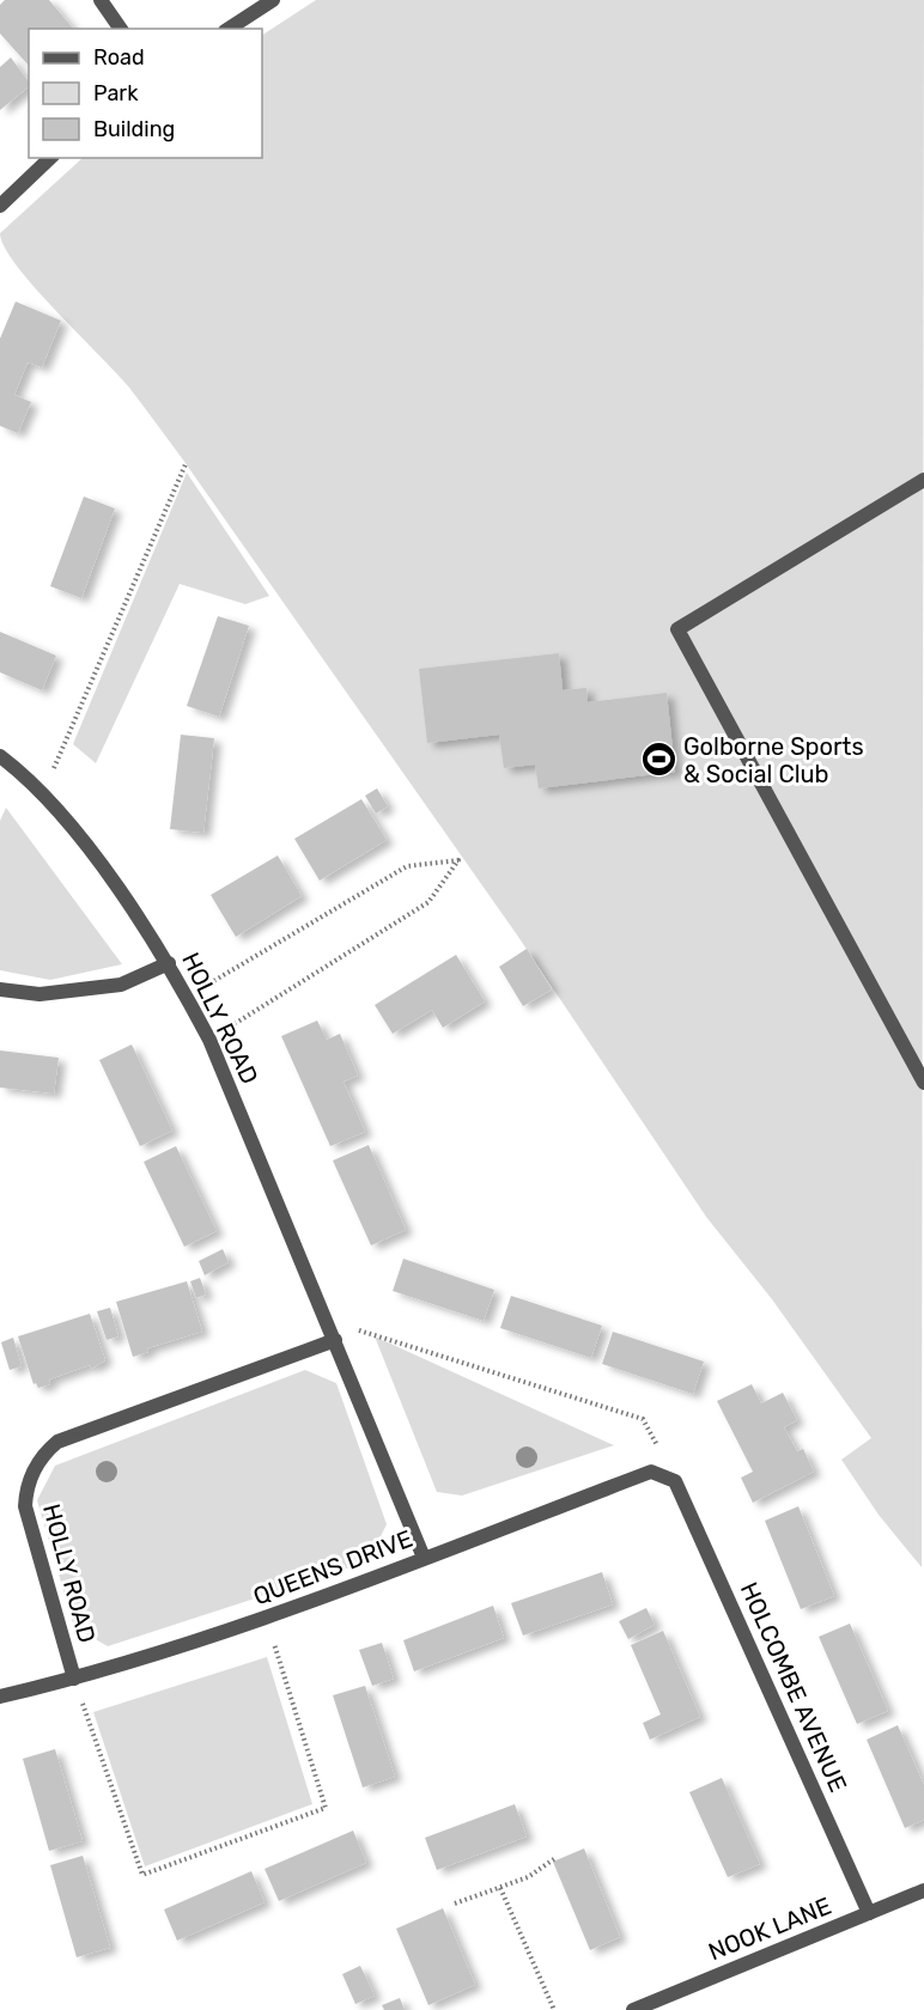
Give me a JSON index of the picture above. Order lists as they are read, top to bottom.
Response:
{
  "streets": {
    "street": [
      "HOLLY ROAD",
      "QUEENS DRIVE",
      "HOLCOMBE AVENUE",
      "NOOK LANE"
    ]
  },
  "crossings": [
    ["HOLLY ROAD", "QUEENS DRIVE"],
    ["QUEENS DRIVE", "HOLCOMBE AVENUE"],
    ["HOLCOMBE AVENUE", "NOOK LANE"]
  ],
  "places": {
    "sports": ["Golborne Sports & Social Club"]
  },
  "legend": ["Road", "Park", "Building"]
}
